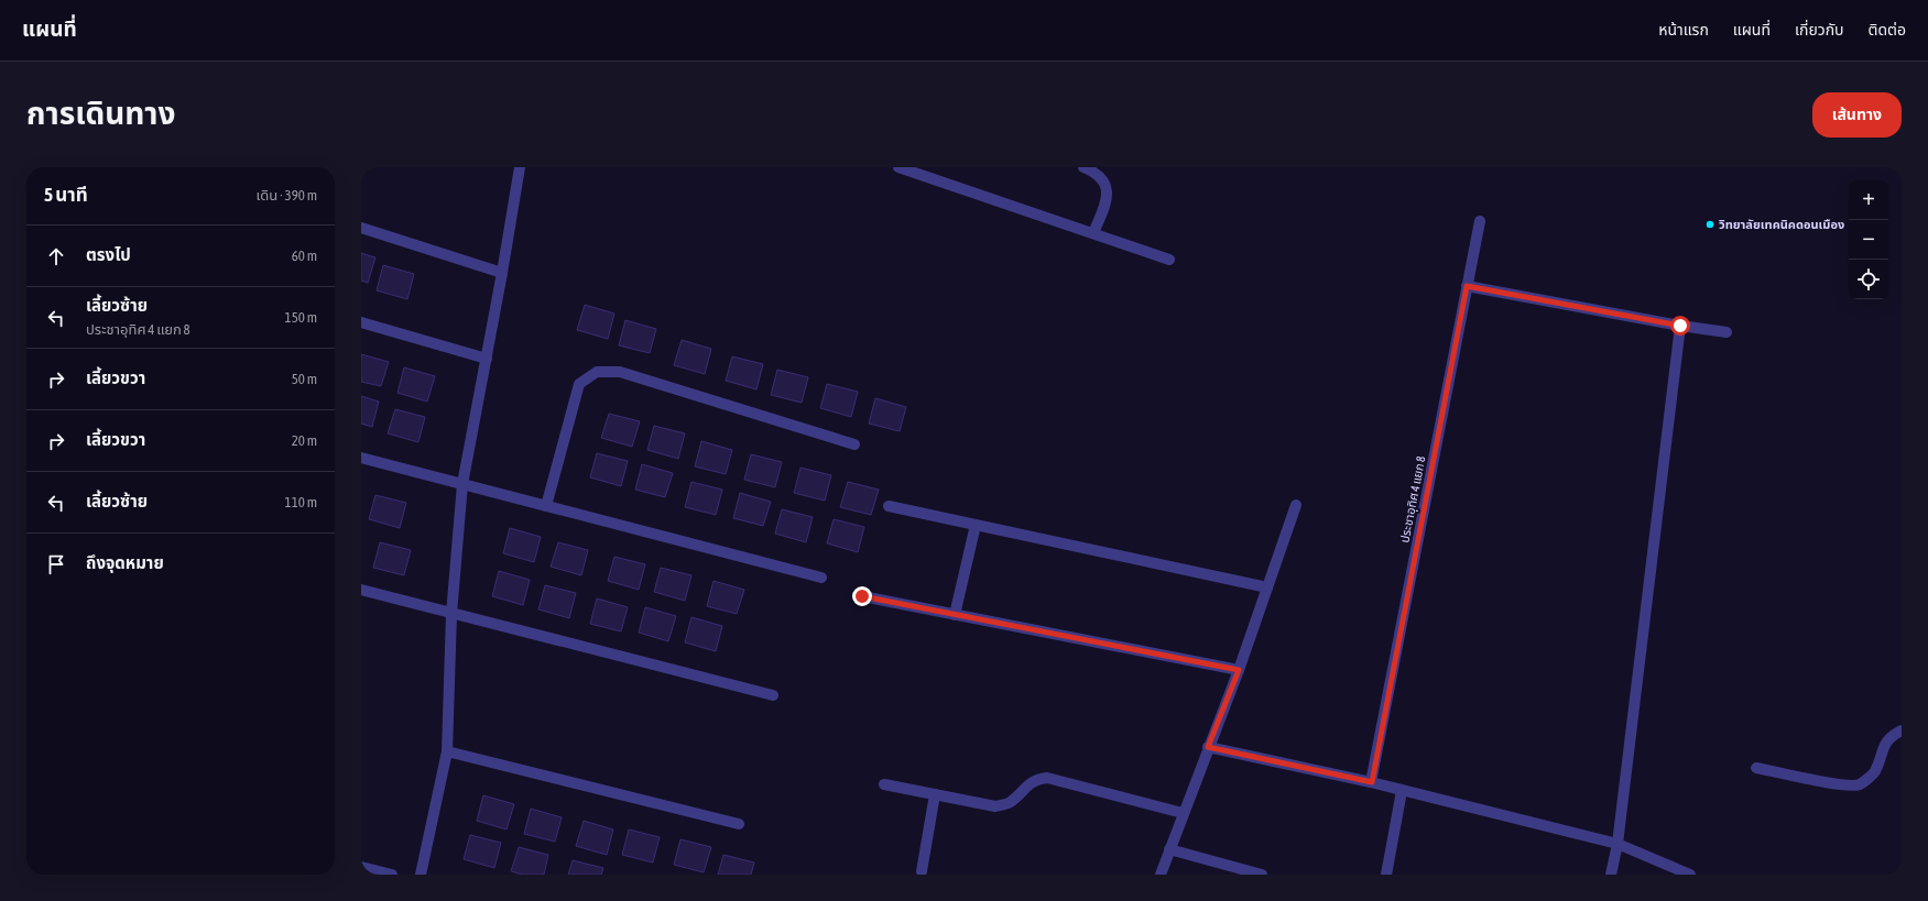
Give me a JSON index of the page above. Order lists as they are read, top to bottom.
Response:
{
  "streets": {
    "street": ["ประชาอุทิศ 4 แยก 8"]
  },
  "places": ["วิทยาลัยเทคนิคดอนเมือง"],
  "page": {
    "header": "แผนที่",
    "nav": [
      "หน้าแรก",
      "แผนที่",
      "เกี่ยวกับ",
      "ติดต่อ"
    ],
    "title": "การเดินทาง",
    "buttons": "เส้นทาง",
    "heading": ["5 นาที", "เดิน · 390 m"],
    "map_buttons": ["+", "−"],
    "list": [
      ["ตรงไป", "60 m"],
      ["เลี้ยวซ้าย", "ประชาอุทิศ 4 แยก 8", "150 m"],
      ["เลี้ยวขวา", "50 m"],
      ["เลี้ยวขวา", "20 m"],
      ["เลี้ยวซ้าย", "110 m"],
      "ถึงจุดหมาย"
    ]
  }
}
